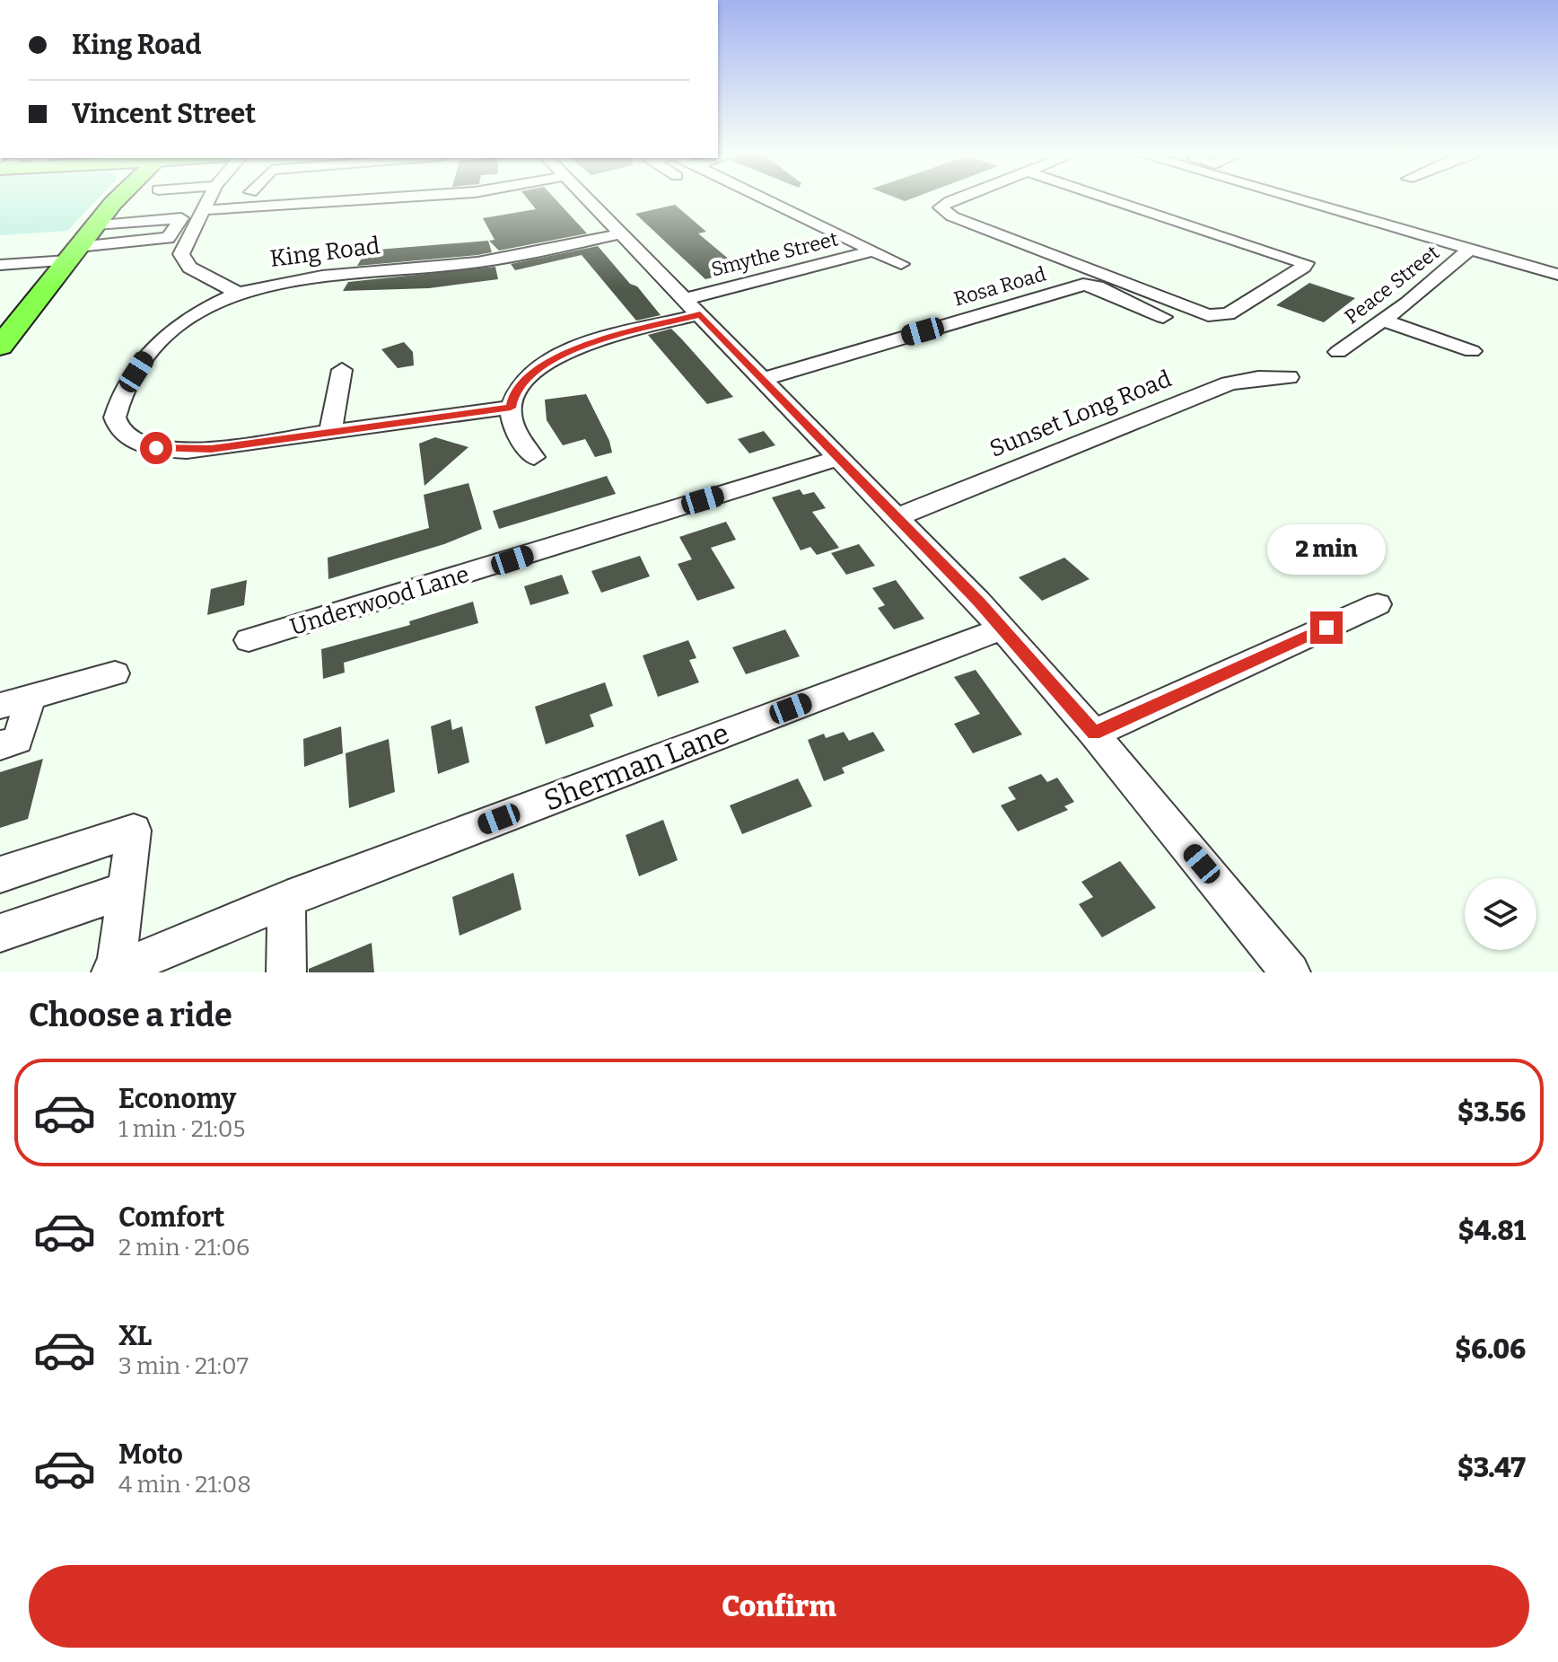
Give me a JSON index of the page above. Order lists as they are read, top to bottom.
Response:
{
  "streets": {
    "street": [
      "King Road",
      "Smythe Street",
      "Peace Street",
      "Rosa Road",
      "Sunset Long Road",
      "Underwood Lane",
      "Sherman Lane"
    ]
  },
  "crossings": [
    ["King Road", "Smythe Street"]
  ],
  "page": {
    "banner": ["King Road", "Vincent Street"],
    "bubble": "2 min",
    "heading": "Choose a ride",
    "list": [
      {
        "name": "Economy",
        "note": "1 min · 21:05",
        "value": "$3.56"
      },
      {
        "name": "Comfort",
        "note": "2 min · 21:06",
        "value": "$4.81"
      },
      {
        "name": "XL",
        "note": "3 min · 21:07",
        "value": "$6.06"
      },
      {
        "name": "Moto",
        "note": "4 min · 21:08",
        "value": "$3.47"
      }
    ],
    "buttons": "Confirm"
  }
}
